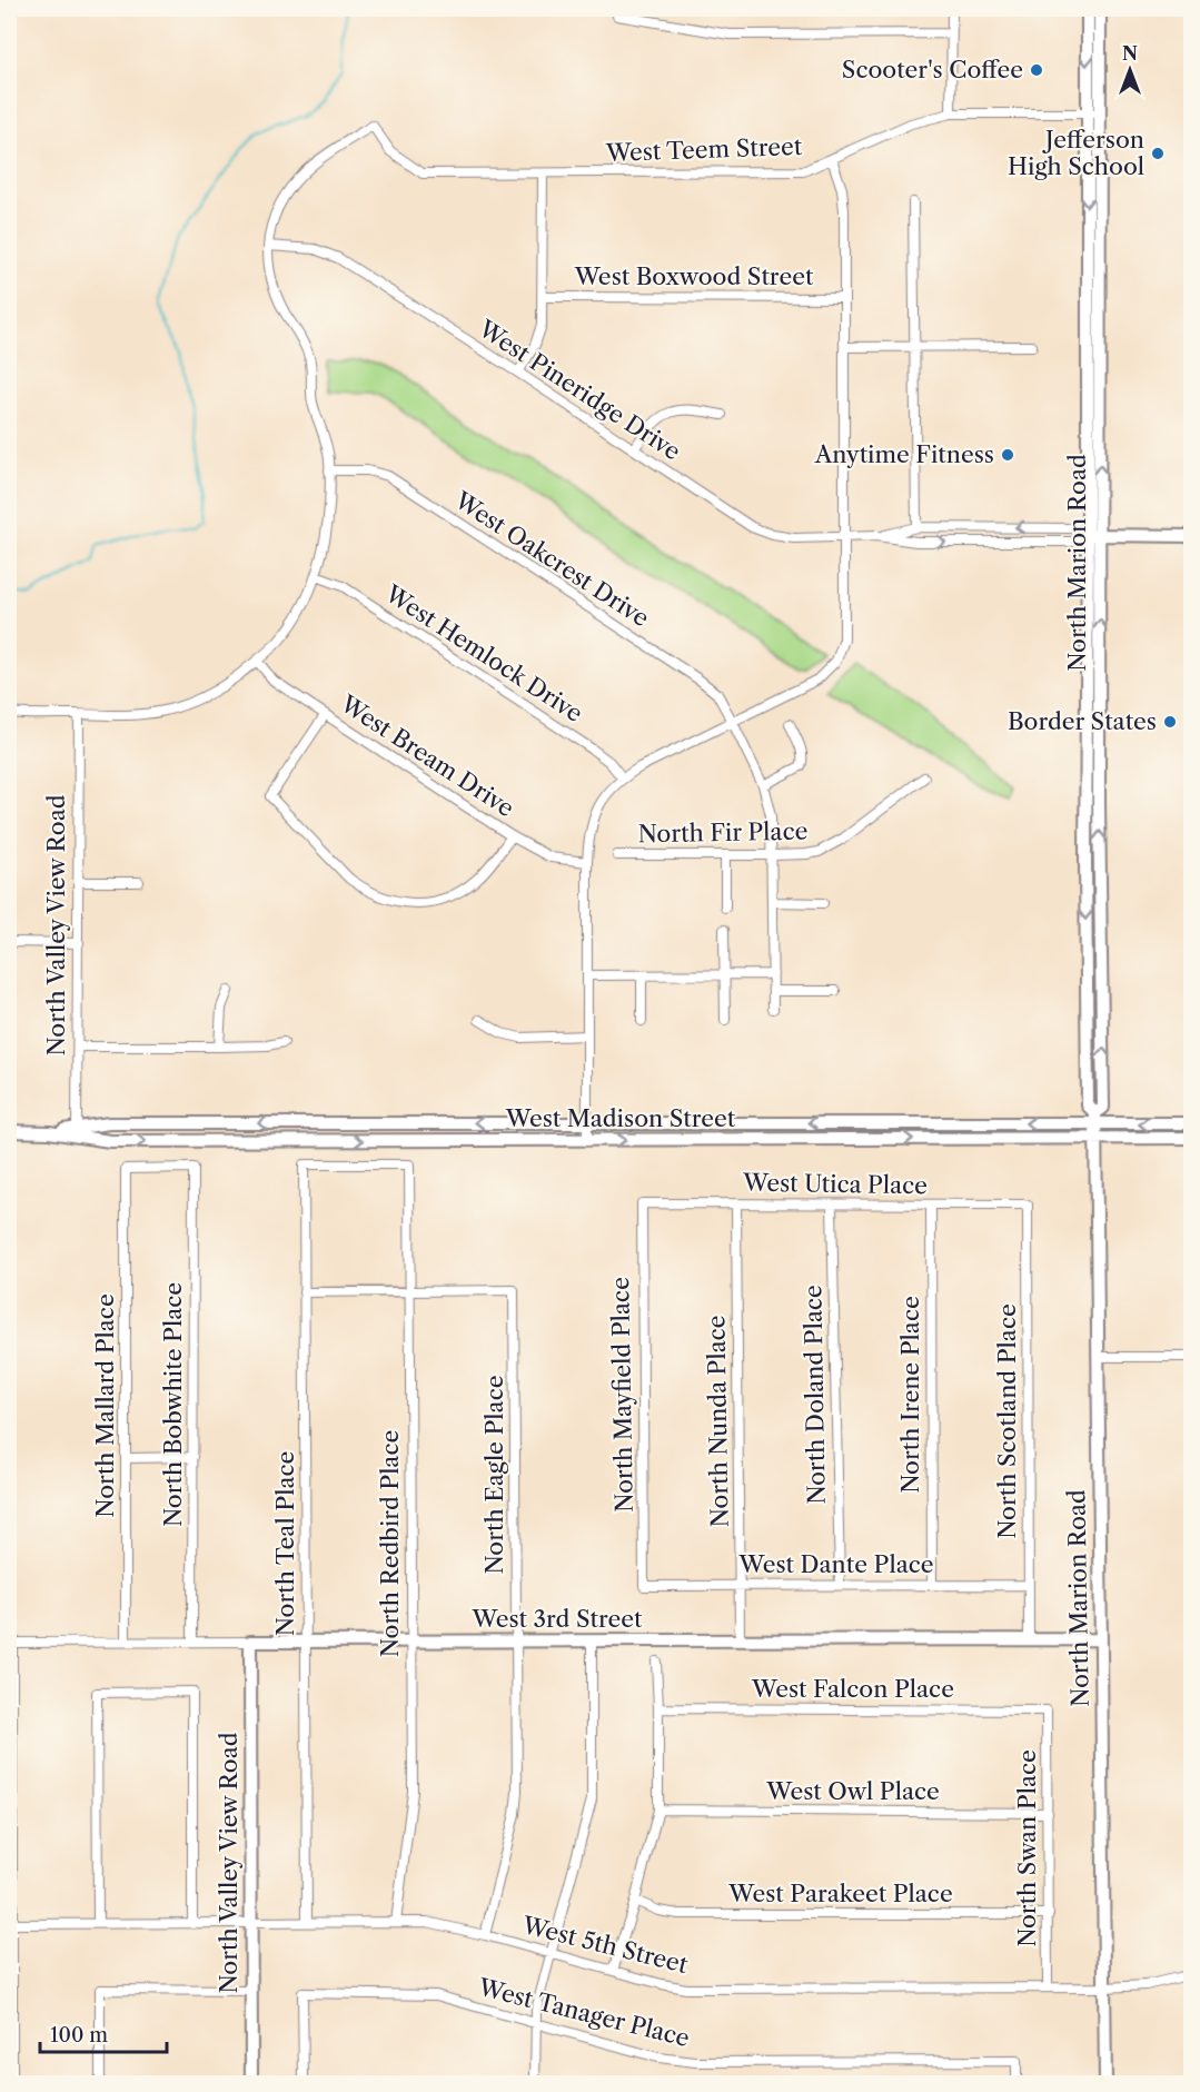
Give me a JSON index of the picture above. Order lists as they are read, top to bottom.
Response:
{
  "streets": {
    "street": [
      "West Teem Street",
      "West Boxwood Street",
      "West Pineridge Drive",
      "West Oakcrest Drive",
      "North Marion Road",
      "West Hemlock Drive",
      "West Bream Drive",
      "North Fir Place",
      "North Valley View Road",
      "West Madison Street",
      "West Utica Place",
      "North Mayfield Place",
      "North Doland Place",
      "North Irene Place",
      "North Bobwhite Place",
      "North Mallard Place",
      "North Nunda Place",
      "North Scotland Place",
      "North Eagle Place",
      "North Teal Place",
      "North Redbird Place",
      "West Dante Place",
      "West 3rd Street",
      "West Falcon Place",
      "West Owl Place",
      "North Swan Place",
      "West Parakeet Place",
      "West 5th Street",
      "West Tanager Place"
    ]
  },
  "crossings": [
    ["West Teem Street", "West Pineridge Drive"],
    ["West Teem Street", "North Marion Road"],
    ["West Pineridge Drive", "North Marion Road"],
    ["West Oakcrest Drive", "North Fir Place"],
    ["North Marion Road", "West Madison Street"],
    ["North Marion Road", "West 3rd Street"],
    ["North Marion Road", "West 5th Street"],
    ["North Valley View Road", "West Madison Street"],
    ["North Valley View Road", "West 3rd Street"],
    ["North Valley View Road", "West 5th Street"],
    ["West Utica Place", "North Mayfield Place"],
    ["West Utica Place", "North Doland Place"],
    ["West Utica Place", "North Irene Place"],
    ["West Utica Place", "North Nunda Place"],
    ["West Utica Place", "North Scotland Place"],
    ["North Mayfield Place", "West Dante Place"],
    ["North Doland Place", "West Dante Place"],
    ["North Irene Place", "West Dante Place"],
    ["North Bobwhite Place", "North Mallard Place"],
    ["North Bobwhite Place", "West 3rd Street"],
    ["North Mallard Place", "West 3rd Street"],
    ["North Nunda Place", "West Dante Place"],
    ["North Nunda Place", "West 3rd Street"],
    ["North Scotland Place", "West Dante Place"],
    ["North Scotland Place", "West 3rd Street"],
    ["North Eagle Place", "North Redbird Place"],
    ["North Eagle Place", "West 3rd Street"],
    ["North Eagle Place", "West 5th Street"],
    ["North Teal Place", "North Redbird Place"],
    ["North Teal Place", "West 3rd Street"],
    ["North Teal Place", "West 5th Street"],
    ["North Redbird Place", "West 3rd Street"],
    ["North Redbird Place", "West 5th Street"],
    ["West 3rd Street", "West 5th Street"],
    ["West Falcon Place", "North Swan Place"],
    ["West Owl Place", "North Swan Place"],
    ["North Swan Place", "West Parakeet Place"],
    ["North Swan Place", "West 5th Street"]
  ],
  "places": [
    "Scooter's Coffee",
    "Jefferson High School",
    "Anytime Fitness",
    "Border States"
  ],
  "scale_bar": "100 m",
  "north": "top"
}
